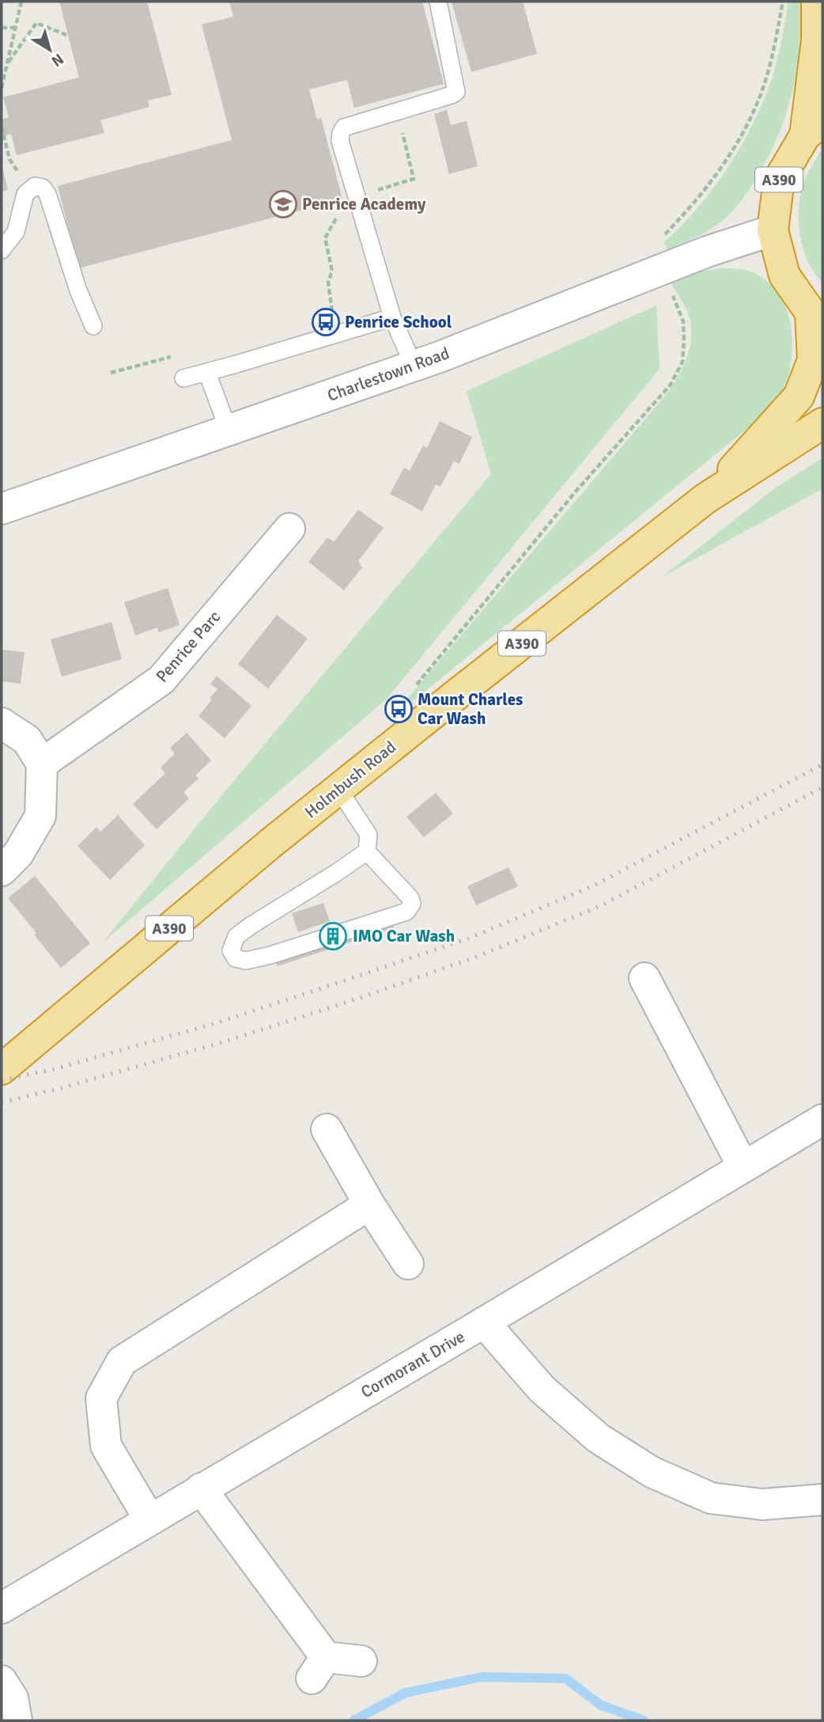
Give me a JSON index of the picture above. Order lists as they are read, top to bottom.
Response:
{
  "streets": {
    "highway": ["A390", "Holmbush Road"],
    "street": ["Charlestown Road", "Penrice Parc", "Cormorant Drive"]
  },
  "crossings": [
    ["A390", "Charlestown Road"],
    ["A390", "Holmbush Road"]
  ],
  "places": {
    "school or university": ["Penrice Academy"],
    "bus stop": ["Penrice School", "Mount Charles Car Wash"],
    "building": ["IMO Car Wash"]
  },
  "north": "bottom right"
}
